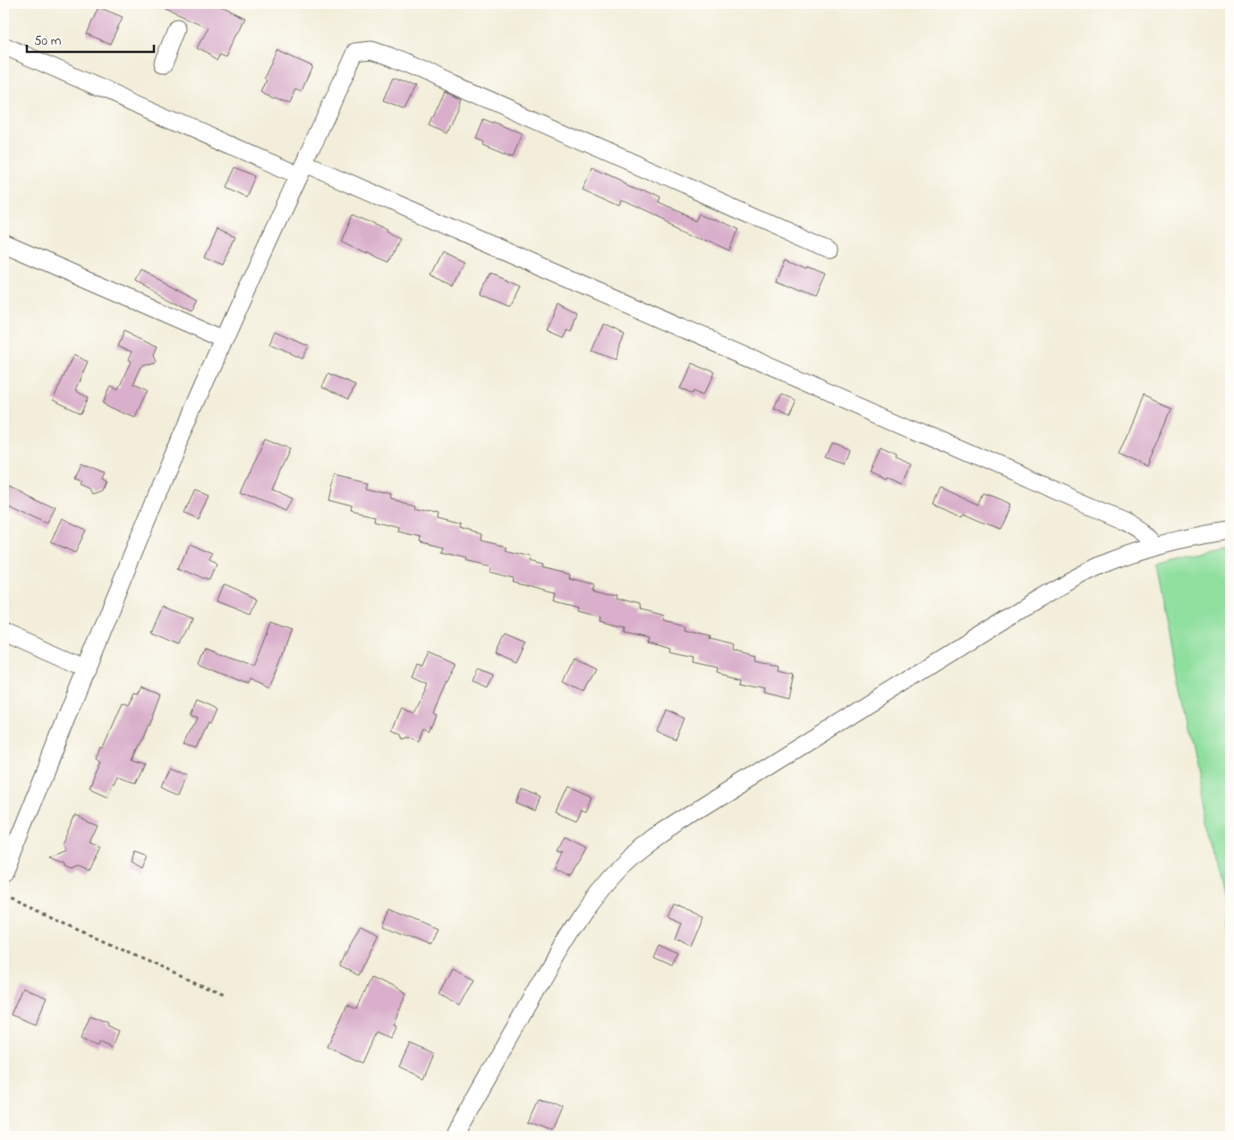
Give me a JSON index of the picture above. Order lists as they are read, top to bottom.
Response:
{
  "scale_bar": "50 m"
}
